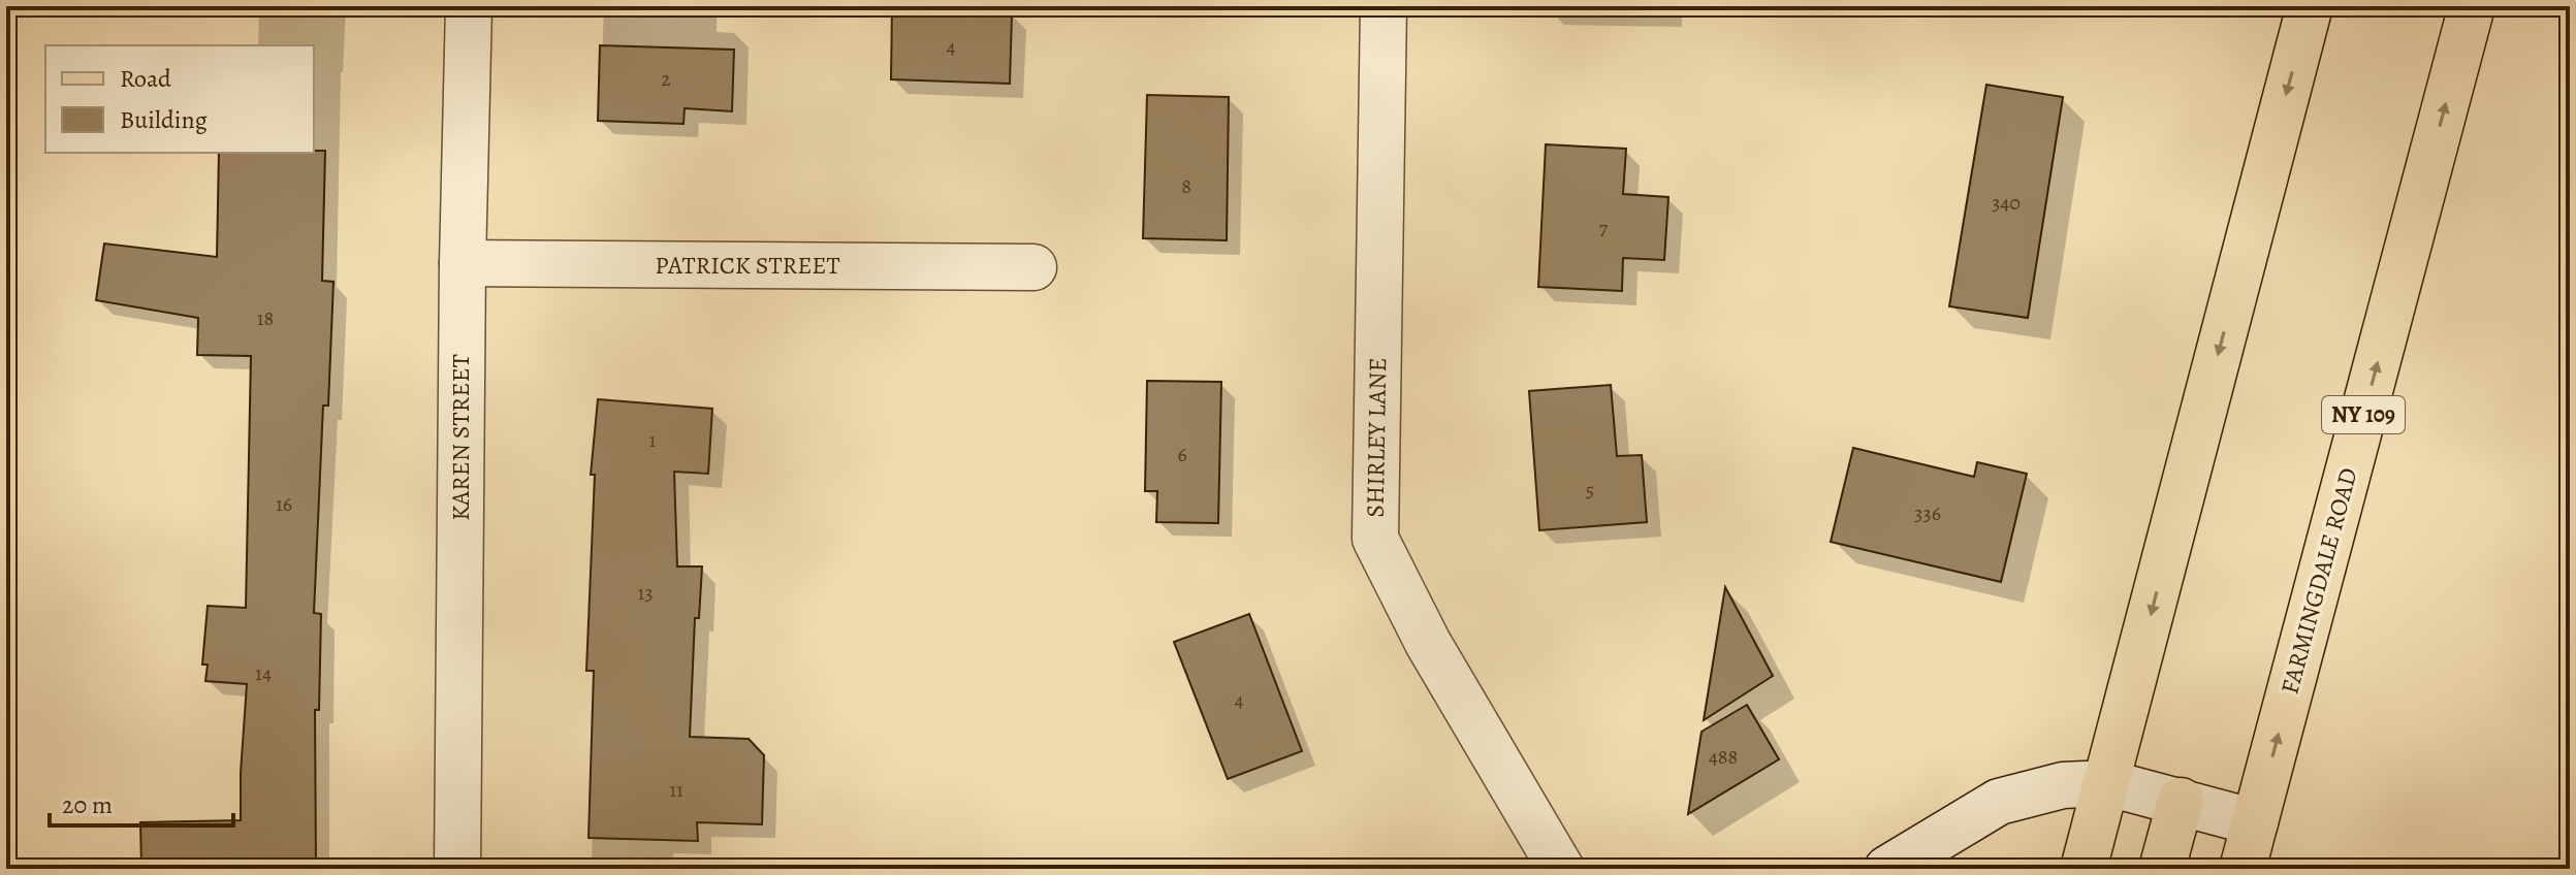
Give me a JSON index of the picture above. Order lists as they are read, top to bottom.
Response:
{
  "streets": {
    "main road": ["NY 109", "FARMINGDALE ROAD"],
    "street": ["PATRICK STREET", "KAREN STREET", "SHIRLEY LANE"]
  },
  "crossings": [
    ["PATRICK STREET", "KAREN STREET"]
  ],
  "house_numbers": [
    "4",
    "2",
    "8",
    "340",
    "7",
    "18",
    "1",
    "6",
    "5",
    "16",
    "336",
    "13",
    "14",
    "4",
    "488",
    "11"
  ],
  "legend": ["Road", "Building"],
  "scale_bar": "20 m"
}
